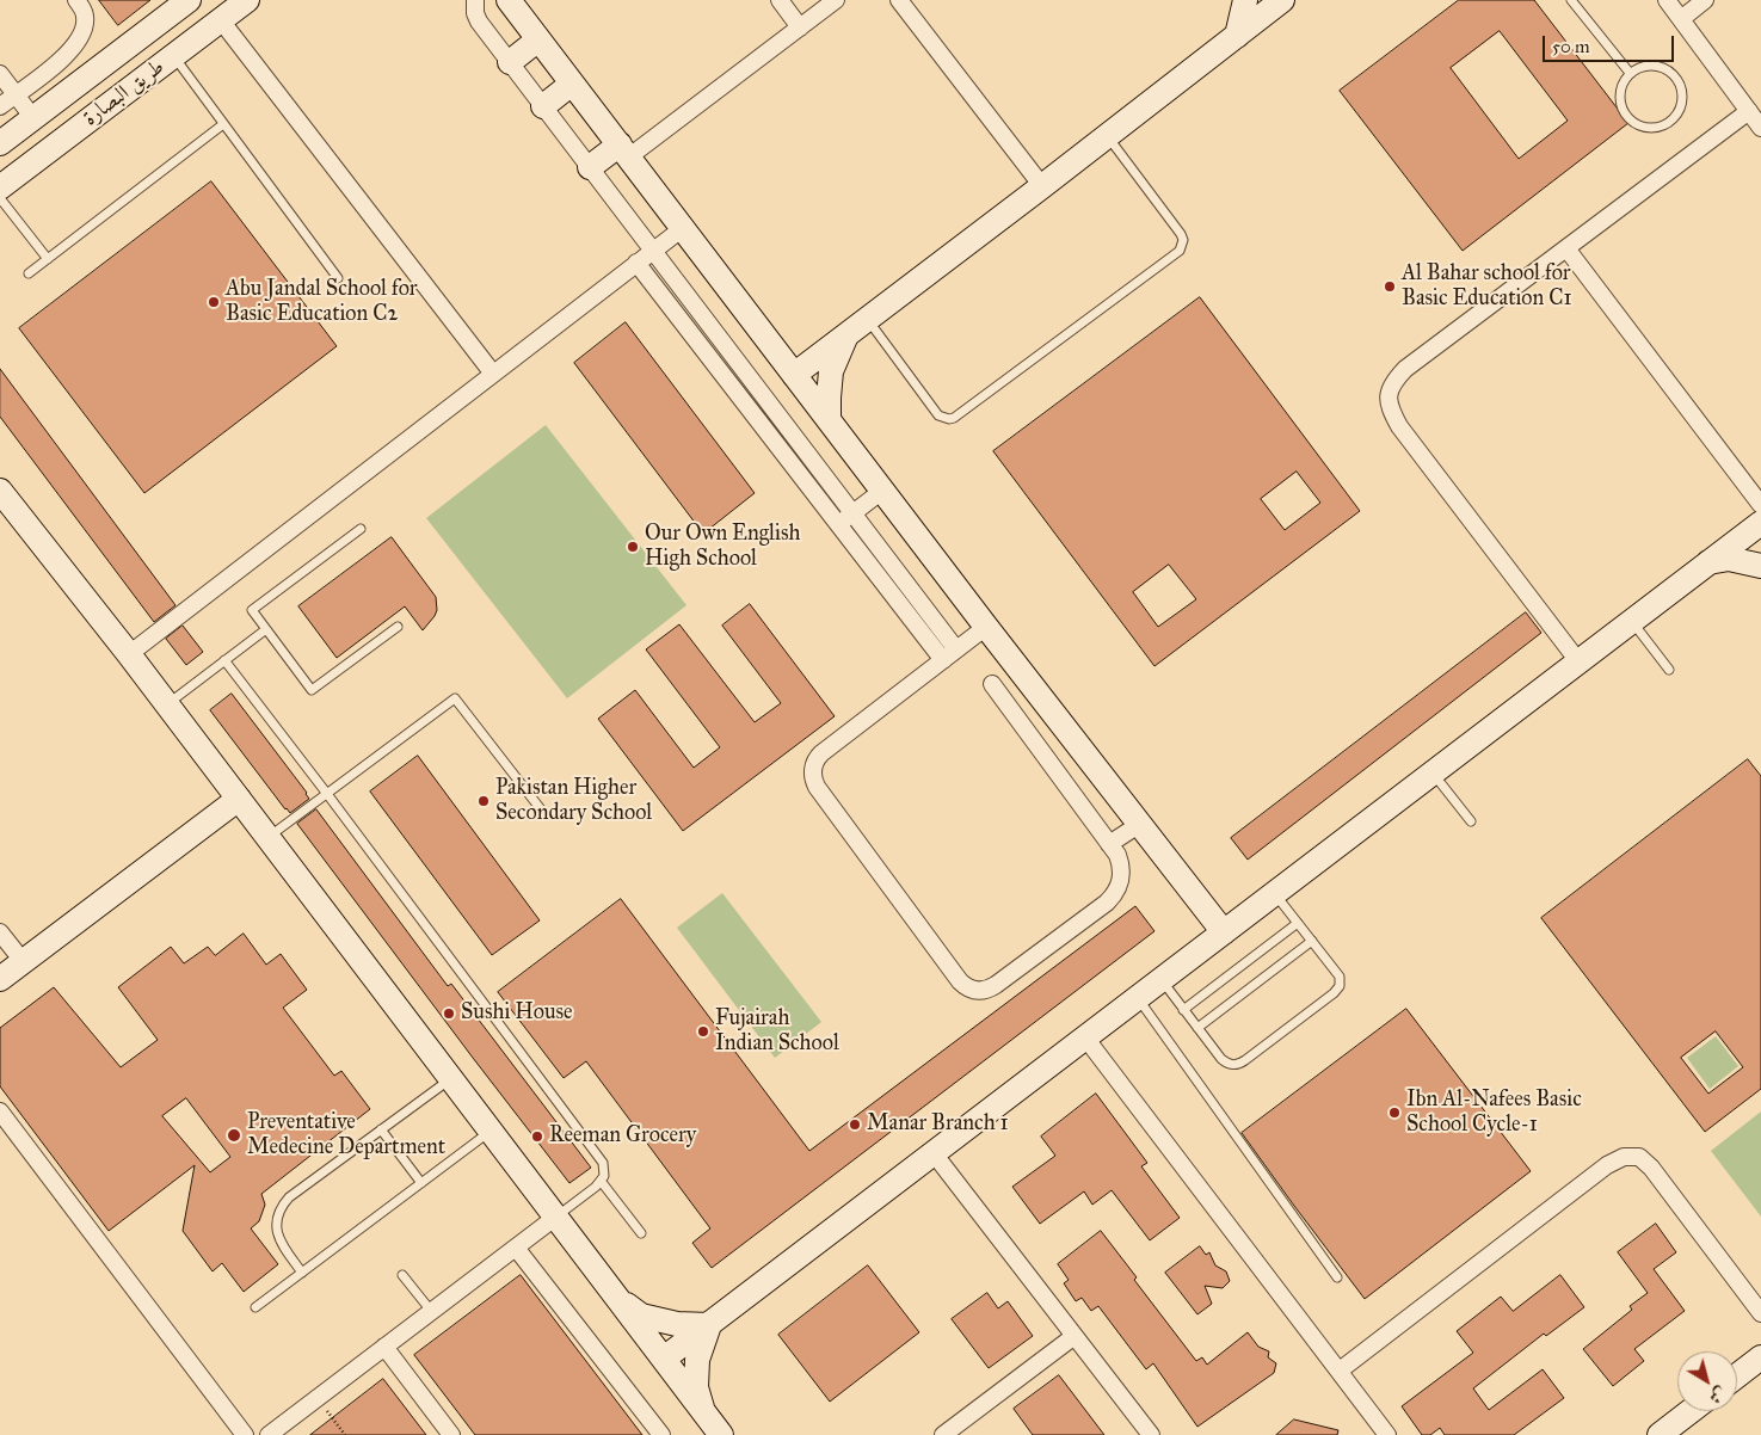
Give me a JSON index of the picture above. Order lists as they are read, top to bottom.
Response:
{
  "streets": {
    "street": ["طريق البصارة"]
  },
  "places": [
    "Al Bahar school for Basic Education C1",
    "Abu Jandal School for Basic Education C2",
    "Our Own English High School",
    "Pakistan Higher Secondary School",
    "Sushi House",
    "Fujairah Indian School",
    "Ibn Al-Nafees Basic School Cycle-1",
    "Manar Branch 1",
    "Preventative Medecine Department",
    "Reeman Grocery"
  ],
  "scale_bar": "50 m",
  "north": "bottom right"
}
